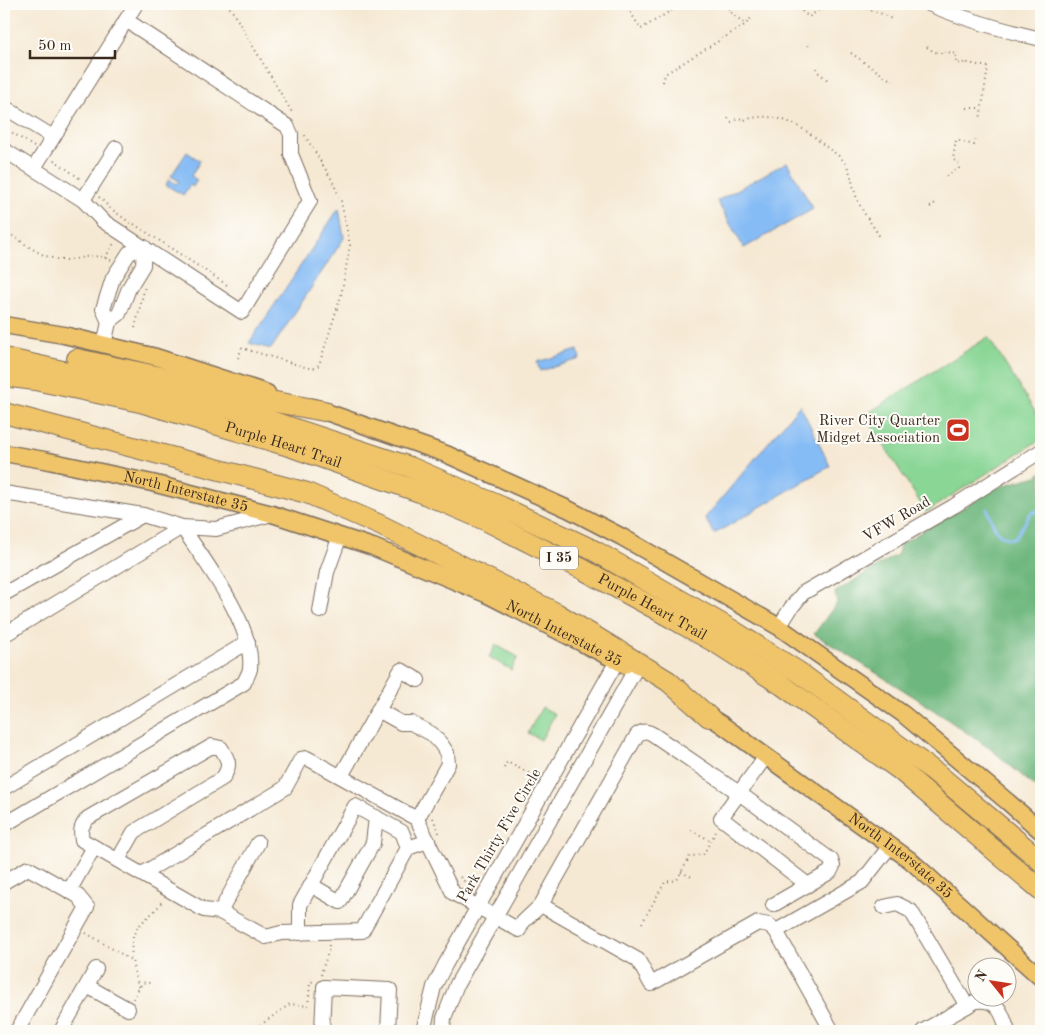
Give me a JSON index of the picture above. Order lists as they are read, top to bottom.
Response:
{
  "streets": {
    "highway": ["Purple Heart Trail", "I 35"],
    "main road": ["North Interstate 35"],
    "street": ["VFW Road", "Park Thirty Five Circle"]
  },
  "crossings": [
    ["North Interstate 35", "Park Thirty Five Circle"]
  ],
  "places": {
    "sports": ["River City Quarter Midget Association"]
  },
  "scale_bar": "50 m",
  "north": "top left"
}
